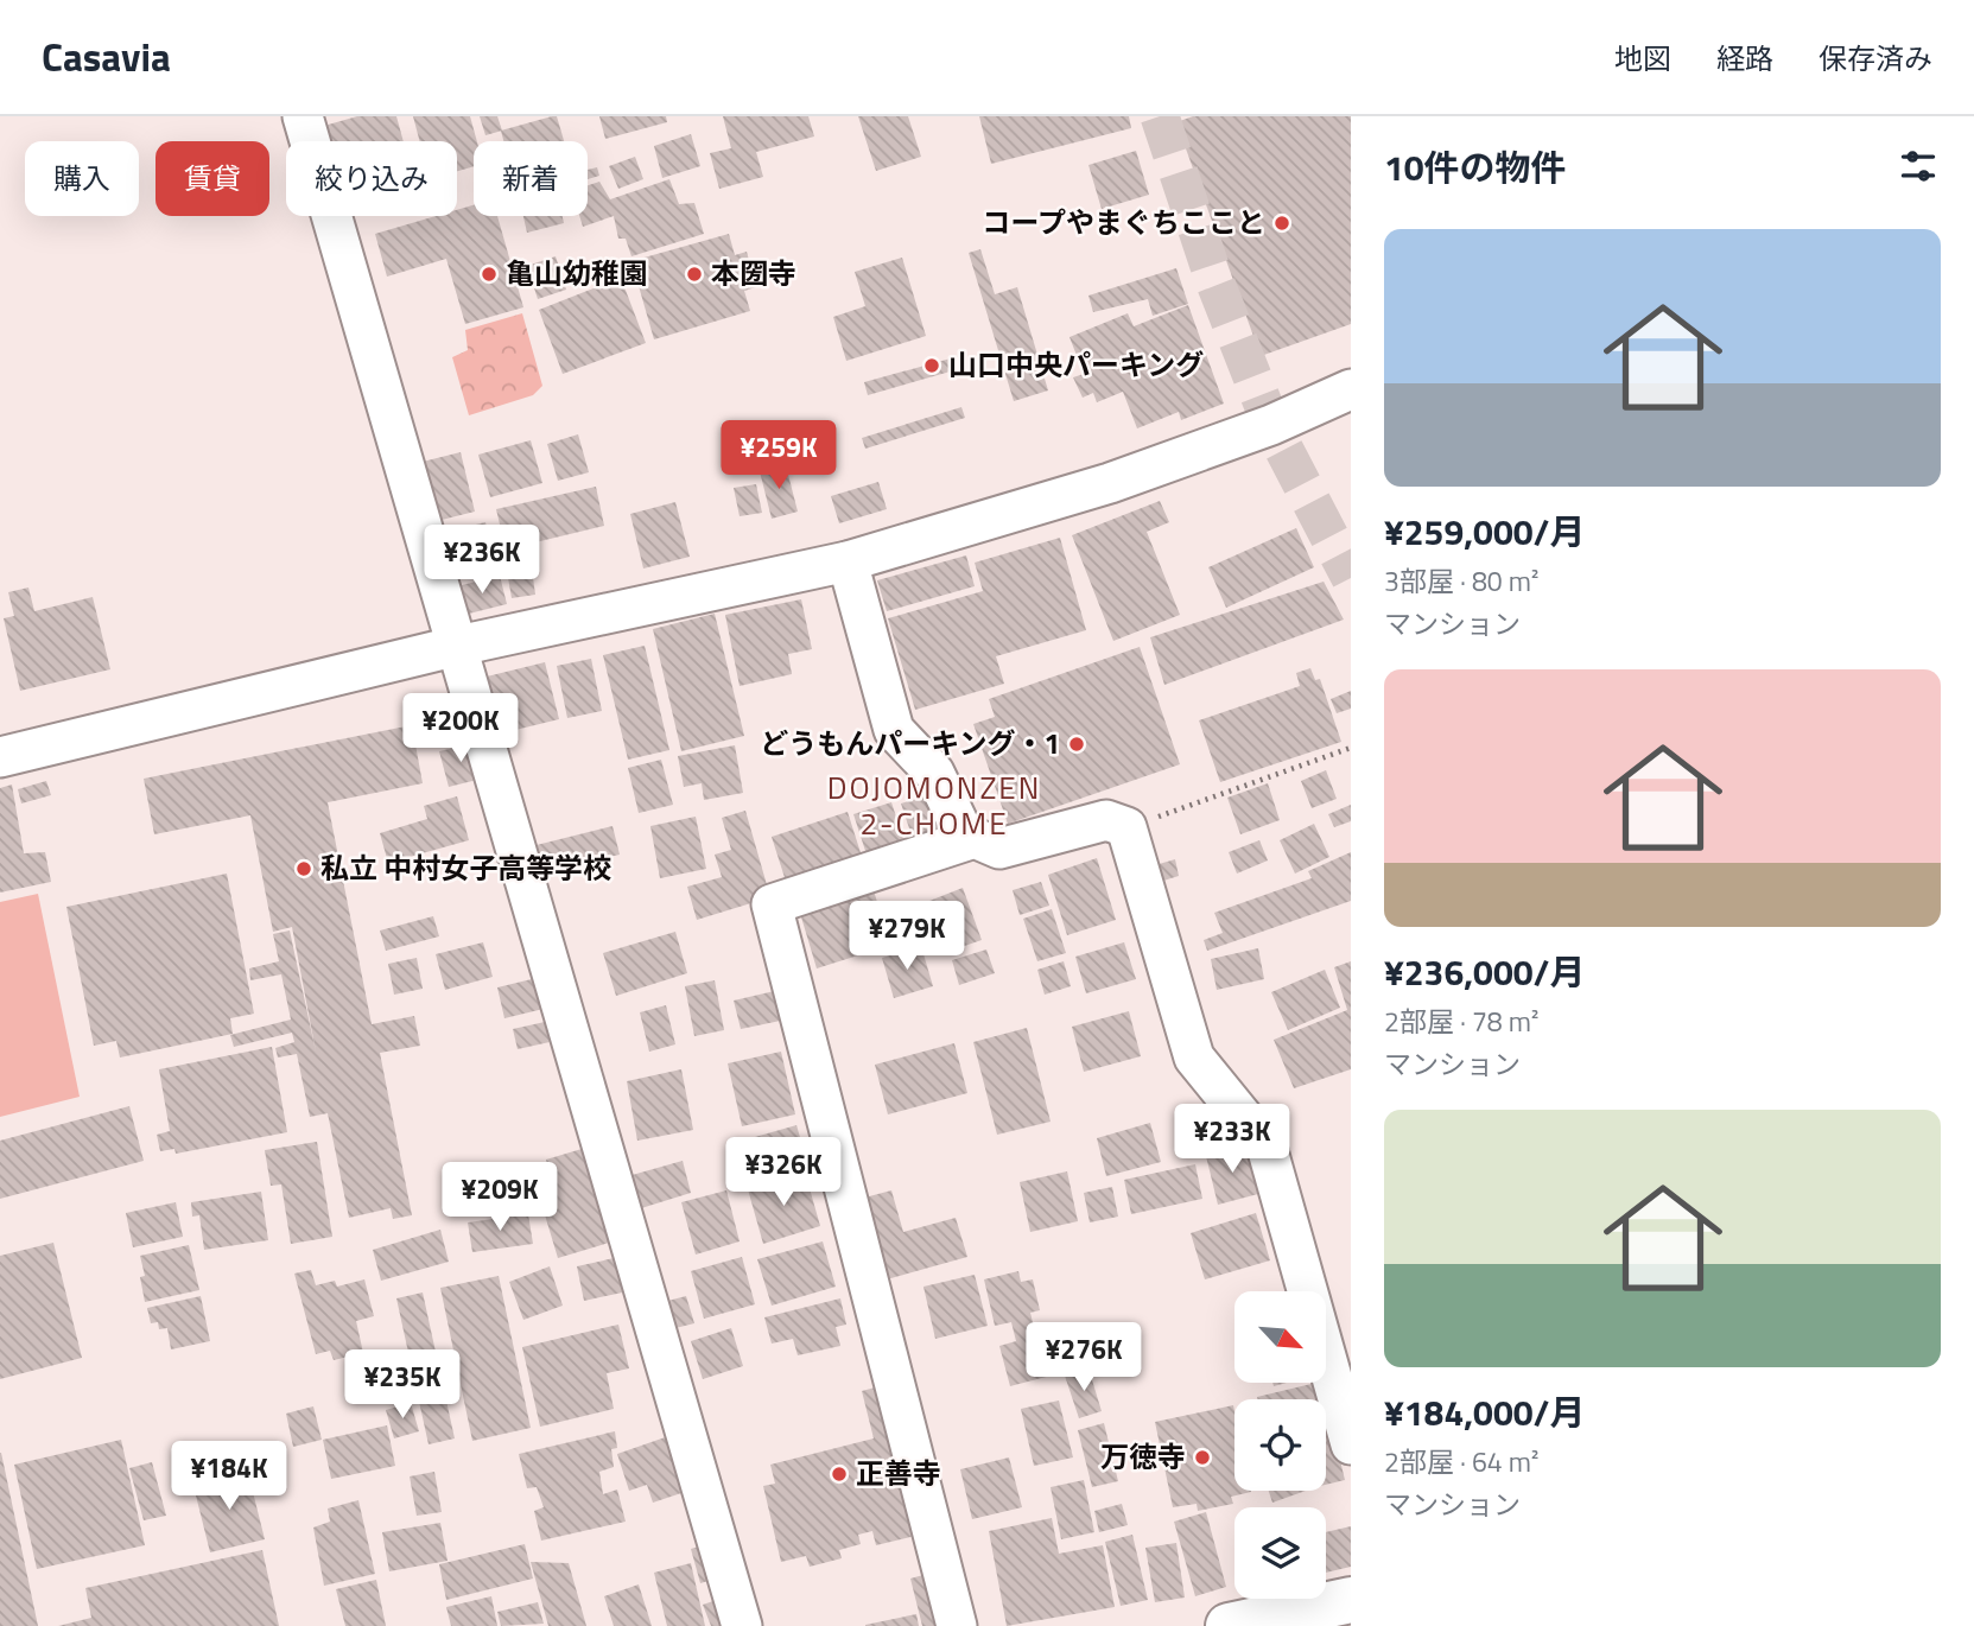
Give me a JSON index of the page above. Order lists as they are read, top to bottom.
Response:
{
  "districts": ["DOJOMONZEN 2-CHOME"],
  "places": [
    "コープやまぐちここと",
    "亀山幼稚園",
    "本圀寺",
    "山口中央パーキング",
    "どうもんパーキング・1",
    "私立 中村女子高等学校",
    "万徳寺",
    "正善寺"
  ],
  "north": "bottom right",
  "page": {
    "header": "Casavia",
    "nav": ["地図", "経路", "保存済み"],
    "heading": "10件の物件",
    "chip": [
      "購入",
      "賃貸",
      "絞り込み",
      "新着"
    ],
    "list": [
      {
        "name": "¥259,000/月",
        "note": "3部屋 · 80 m² · マンション"
      },
      {
        "name": "¥236,000/月",
        "note": "2部屋 · 78 m² · マンション"
      },
      {
        "name": "¥184,000/月",
        "note": "2部屋 · 64 m² · マンション"
      }
    ],
    "price": [
      "¥259K",
      "¥236K",
      "¥200K",
      "¥279K",
      "¥233K",
      "¥326K",
      "¥209K",
      "¥276K",
      "¥235K",
      "¥184K"
    ]
  }
}
